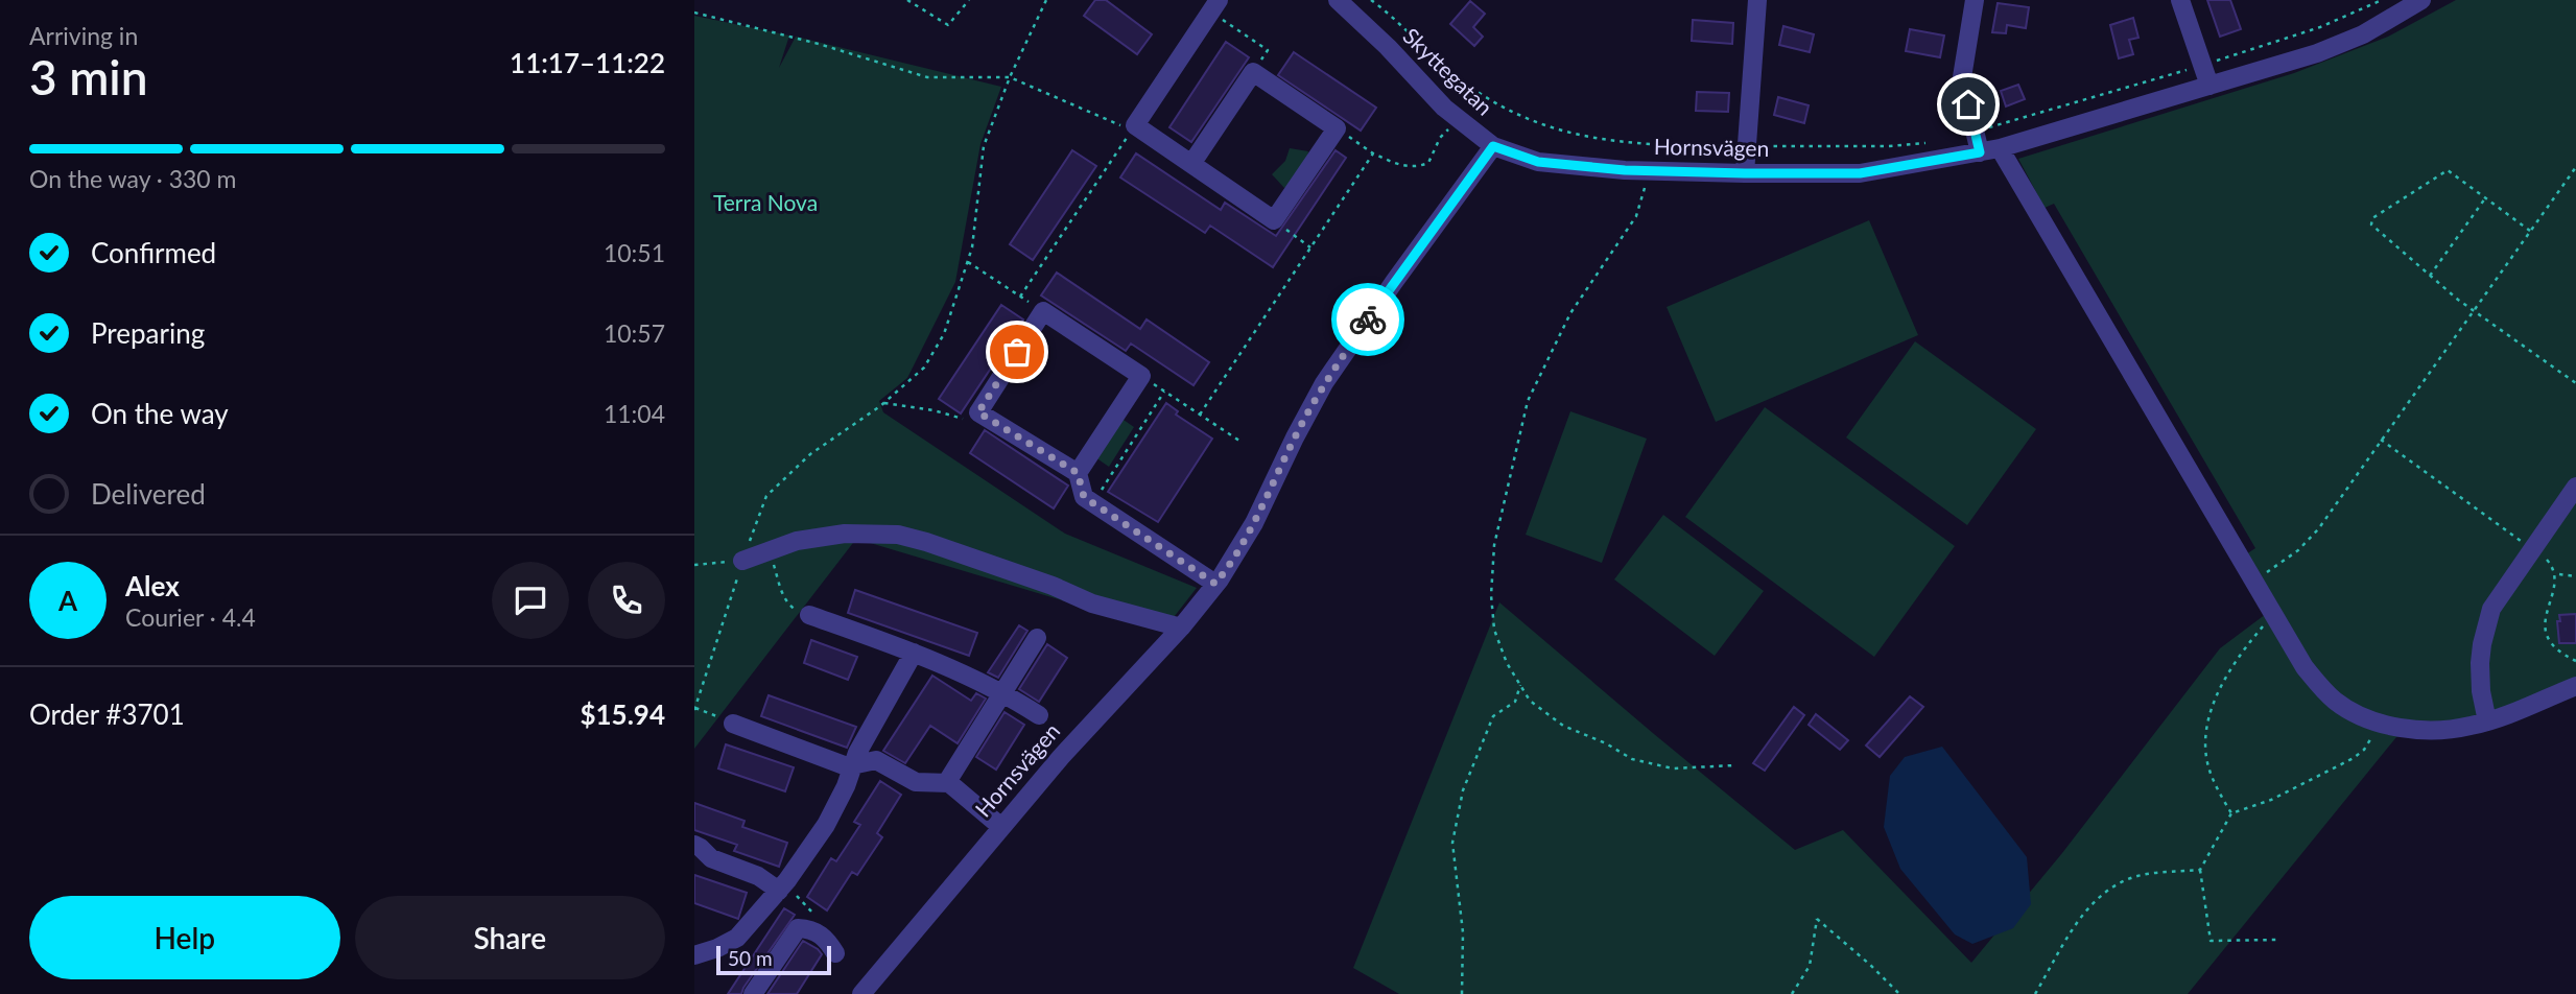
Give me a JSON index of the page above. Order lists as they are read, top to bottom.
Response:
{
  "streets": {
    "street": ["Skyttegatan", "Hornsvägen"]
  },
  "crossings": [
    ["Skyttegatan", "Hornsvägen"]
  ],
  "parks": ["Terra Nova"],
  "scale_bar": "50 m",
  "page": {
    "heading": ["3 min", "Arriving in", "11:17–11:22"],
    "panel": [
      "Alex",
      "Courier · 4.4",
      "Order #3701",
      "$15.94"
    ],
    "bar": "On the way · 330 m",
    "list": [
      ["Confirmed", "10:51"],
      ["Preparing", "10:57"],
      ["On the way", "11:04"],
      "Delivered"
    ],
    "round": "A",
    "buttons": ["Help", "Share"],
    "scale": "50 m"
  }
}
